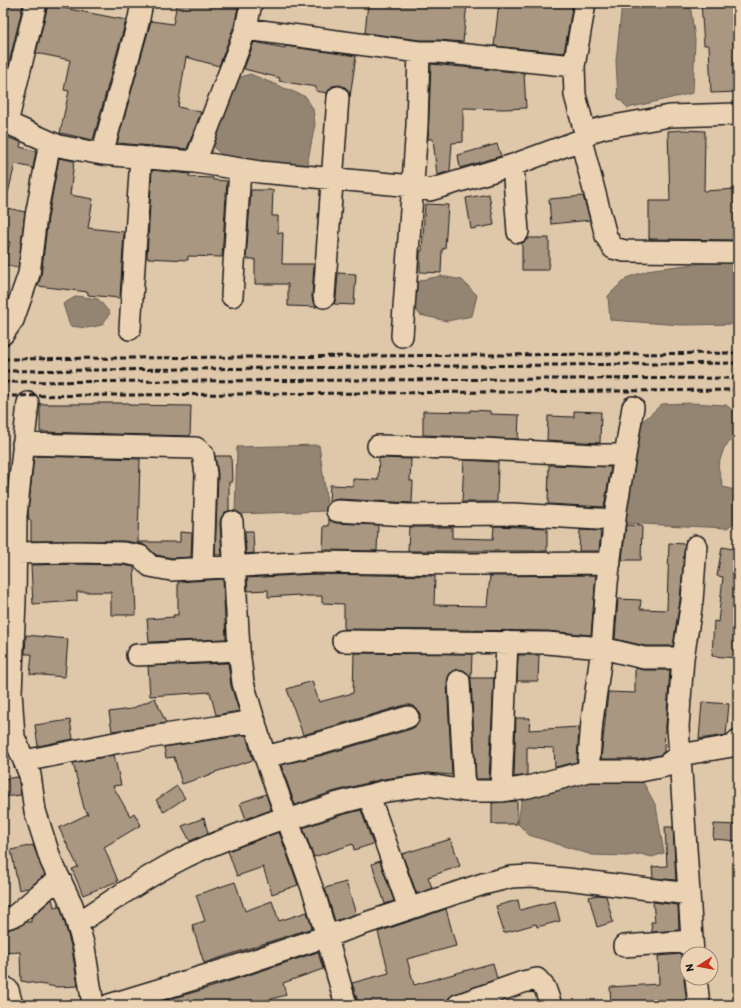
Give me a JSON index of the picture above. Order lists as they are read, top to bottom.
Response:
{
  "north": "left"
}
